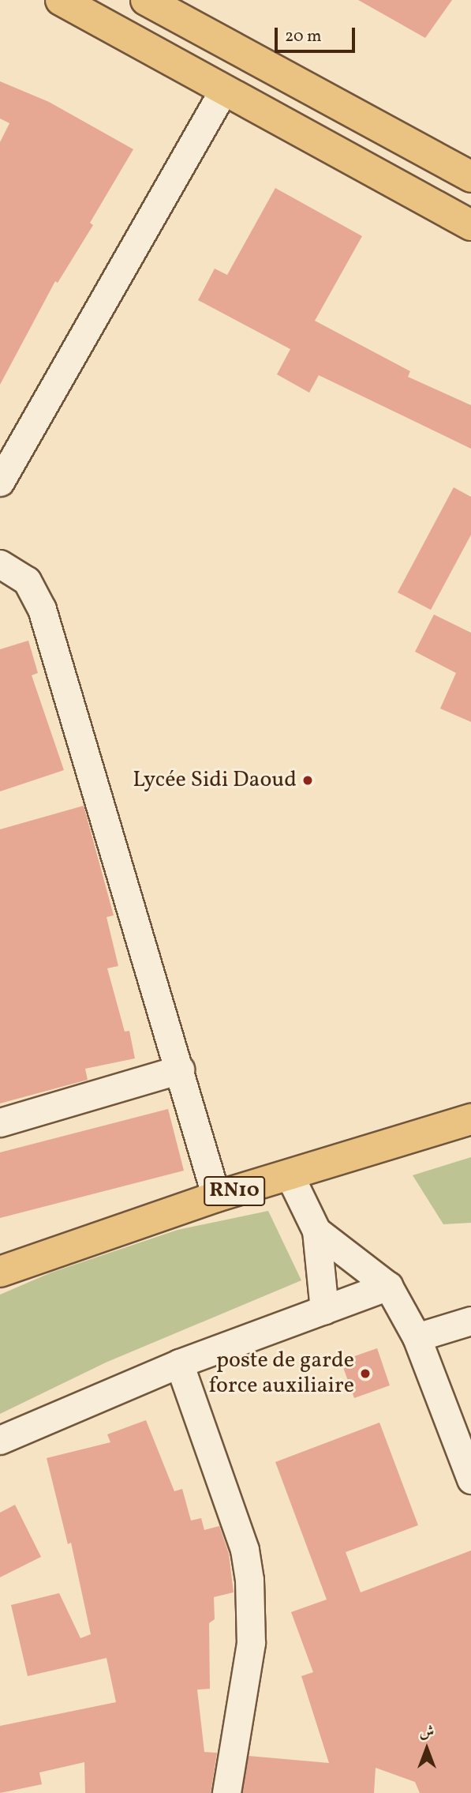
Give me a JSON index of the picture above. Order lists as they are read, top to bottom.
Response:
{
  "streets": {
    "main road": ["RN10"]
  },
  "places": ["Lycée Sidi Daoud", "poste de garde force auxiliaire"],
  "scale_bar": "20 m",
  "north": "top"
}
